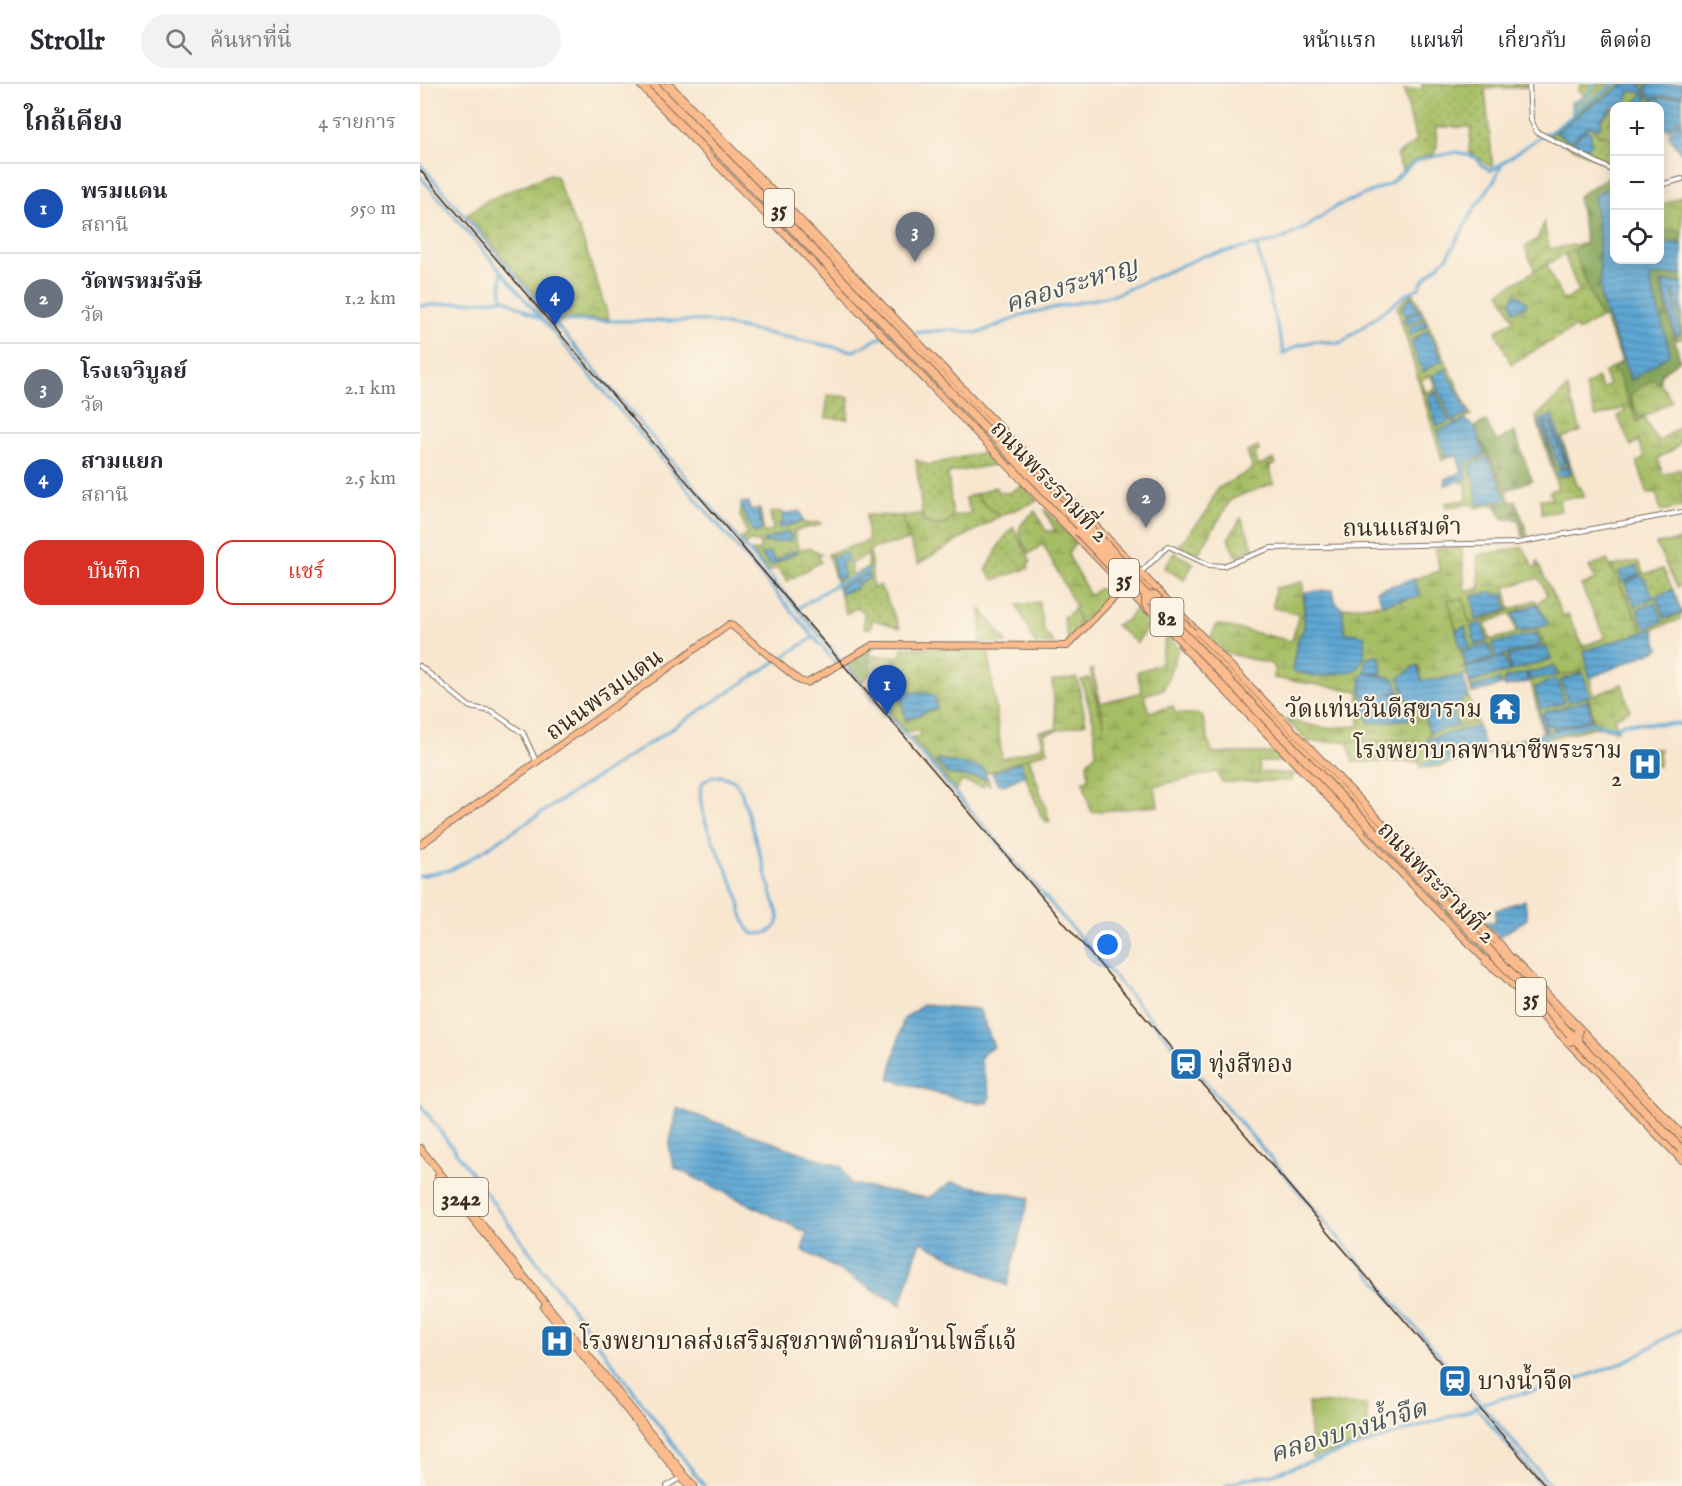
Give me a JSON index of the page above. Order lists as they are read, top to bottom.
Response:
{
  "streets": {
    "highway": ["35", "ถนนพระรามที่ 2", "82"],
    "main road": ["ถนนพรมแดน", "3242"],
    "street": ["ถนนแสมดำ"]
  },
  "crossings": [
    ["ถนนพระรามที่ 2", "ถนนแสมดำ"],
    ["ถนนพระรามที่ 2", "82"],
    ["ถนนพระรามที่ 2", "ถนนพรมแดน"]
  ],
  "water": ["คลองระหาญ", "คลองบางน้ำจืด"],
  "places": {
    "temple": ["วัดแท่นวันดีสุขาราม"],
    "hospital": ["โรงพยาบาลพานาซีพระราม 2", "โรงพยาบาลส่งเสริมสุขภาพตำบลบ้านโพธิ์แจ้"],
    "station": ["ทุ่งสีทอง", "บางน้ำจืด"]
  },
  "page": {
    "header": "Strollr",
    "search": "ค้นหาที่นี่",
    "nav": [
      "หน้าแรก",
      "แผนที่",
      "เกี่ยวกับ",
      "ติดต่อ"
    ],
    "heading": ["ใกล้เคียง", "4 รายการ"],
    "map_buttons": ["+", "−"],
    "list": [
      {
        "mark": "1",
        "name": "พรมแดน",
        "note": "สถานี",
        "value": "950 m"
      },
      {
        "mark": "2",
        "name": "วัดพรหมรังษี",
        "note": "วัด",
        "value": "1.2 km"
      },
      {
        "mark": "3",
        "name": "โรงเจวิบูลย์",
        "note": "วัด",
        "value": "2.1 km"
      },
      {
        "mark": "4",
        "name": "สามแยก",
        "note": "สถานี",
        "value": "2.5 km"
      }
    ],
    "pins": [
      "3",
      "4",
      "2",
      "1"
    ],
    "buttons": ["บันทึก", "แชร์"]
  }
}
